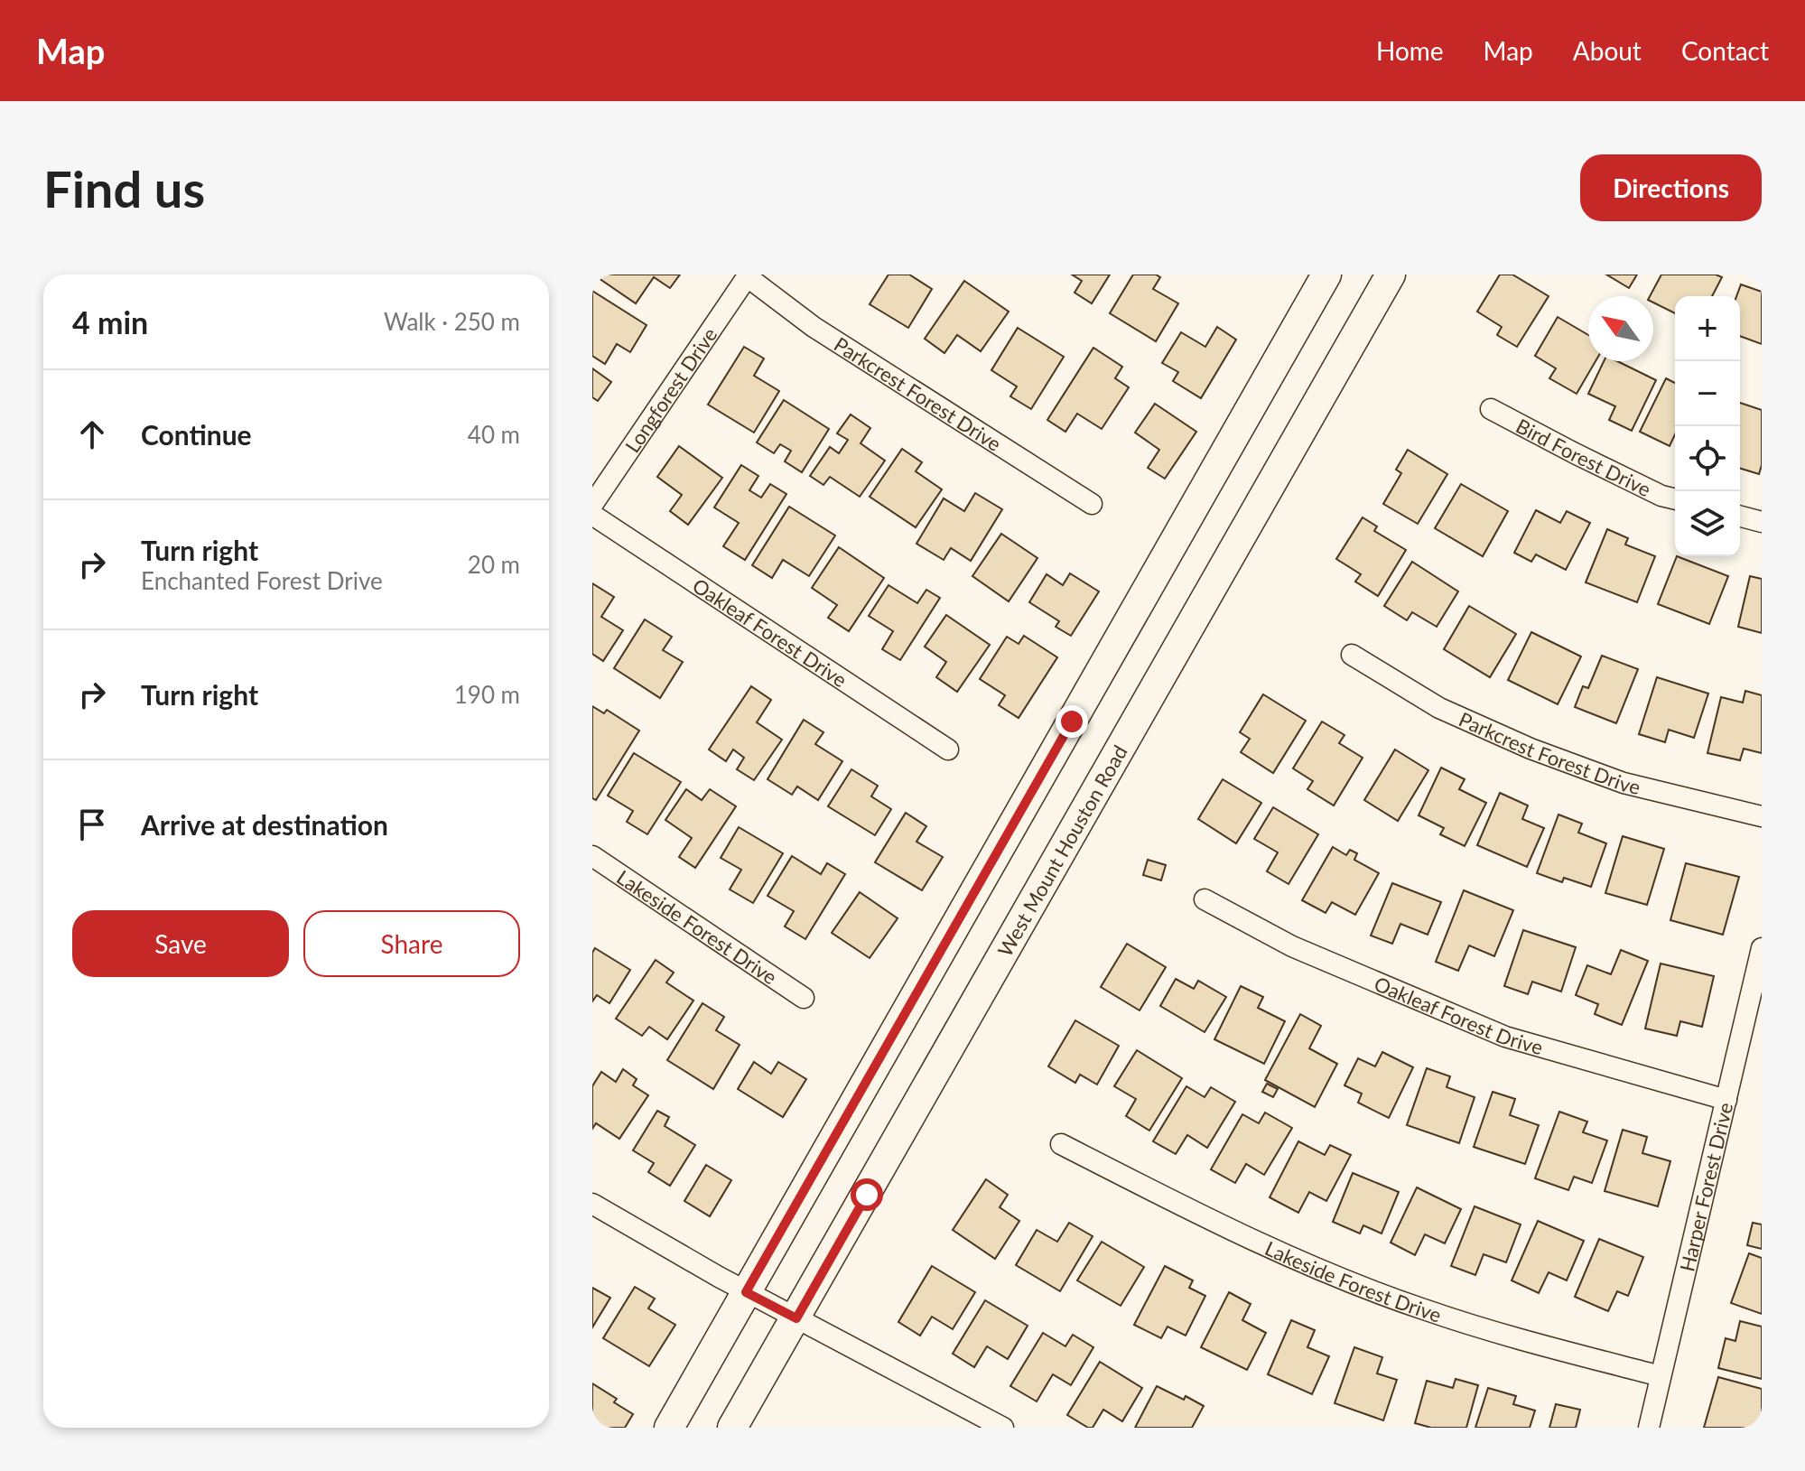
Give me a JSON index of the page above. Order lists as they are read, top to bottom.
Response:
{
  "streets": {
    "main road": ["West Mount Houston Road"],
    "street": [
      "Longforest Drive",
      "Parkcrest Forest Drive",
      "Bird Forest Drive",
      "Oakleaf Forest Drive",
      "Lakeside Forest Drive",
      "Harper Forest Drive"
    ]
  },
  "crossings": [
    ["Longforest Drive", "Parkcrest Forest Drive"],
    ["Oakleaf Forest Drive", "Harper Forest Drive"],
    ["Lakeside Forest Drive", "Harper Forest Drive"]
  ],
  "north": "top left",
  "page": {
    "header": "Map",
    "nav": [
      "Home",
      "Map",
      "About",
      "Contact"
    ],
    "buttons": [
      "Directions",
      ["Save", "Share"]
    ],
    "title": "Find us",
    "heading": ["4 min", "Walk · 250 m"],
    "map_buttons": ["+", "−"],
    "list": [
      ["Continue", "40 m"],
      ["Turn right", "Enchanted Forest Drive", "20 m"],
      ["Turn right", "190 m"],
      "Arrive at destination"
    ]
  }
}
